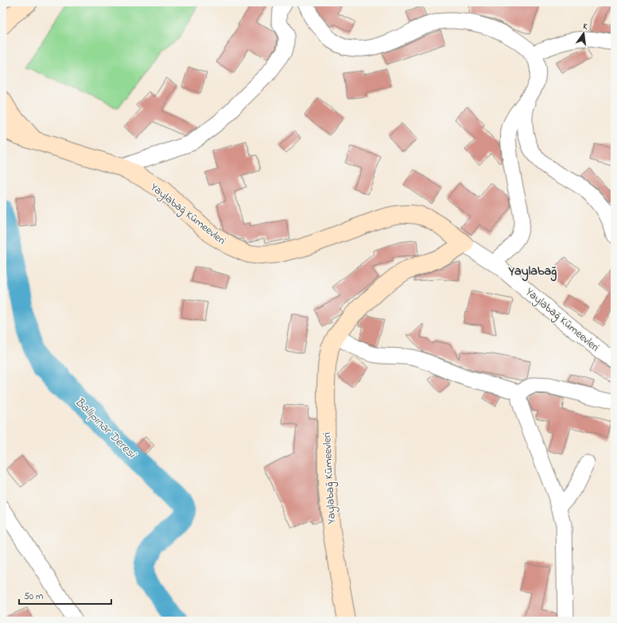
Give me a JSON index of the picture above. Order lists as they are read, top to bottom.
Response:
{
  "streets": {
    "street": ["Yaylabağ Kümeevleri"]
  },
  "districts": ["Yaylabağ"],
  "water": ["Ballıpınar Deresi"],
  "scale_bar": "50 m",
  "north": "top"
}
